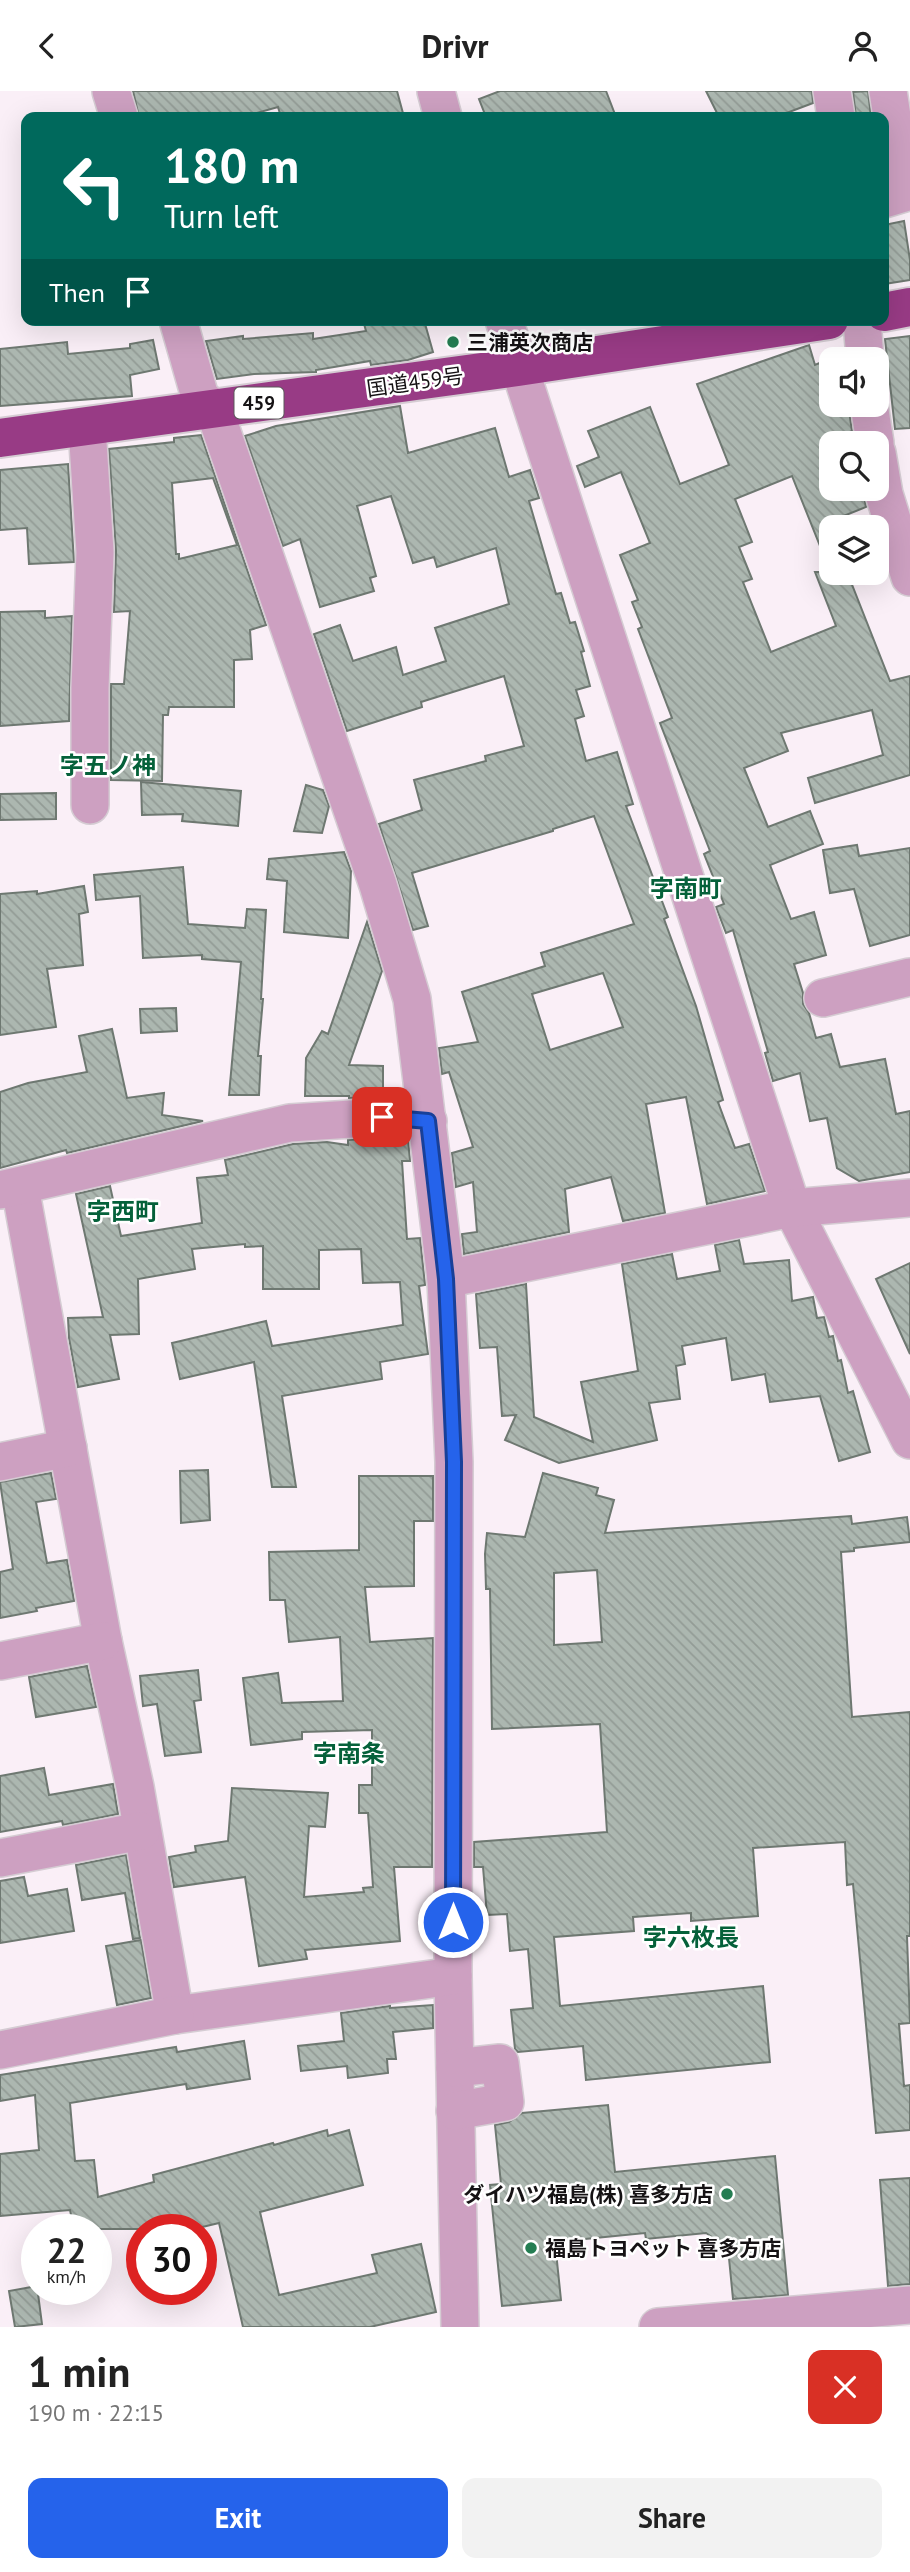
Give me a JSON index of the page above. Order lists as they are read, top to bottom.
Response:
{
  "streets": {
    "highway": ["国道459号", "459"]
  },
  "districts": [
    "字五ノ神",
    "字南町",
    "字西町",
    "字南条",
    "字六枚長"
  ],
  "places": ["三浦英次商店", "ダイハツ福島(株) 喜多方店", "福島トヨペット 喜多方店"],
  "page": {
    "header": "Drivr",
    "turn": ["180 m", "Turn left"],
    "then": "Then",
    "speed": "22 km/h",
    "limit": "30",
    "heading": ["1 min", "190 m · 22:15"],
    "buttons": ["Exit", "Share"]
  }
}
